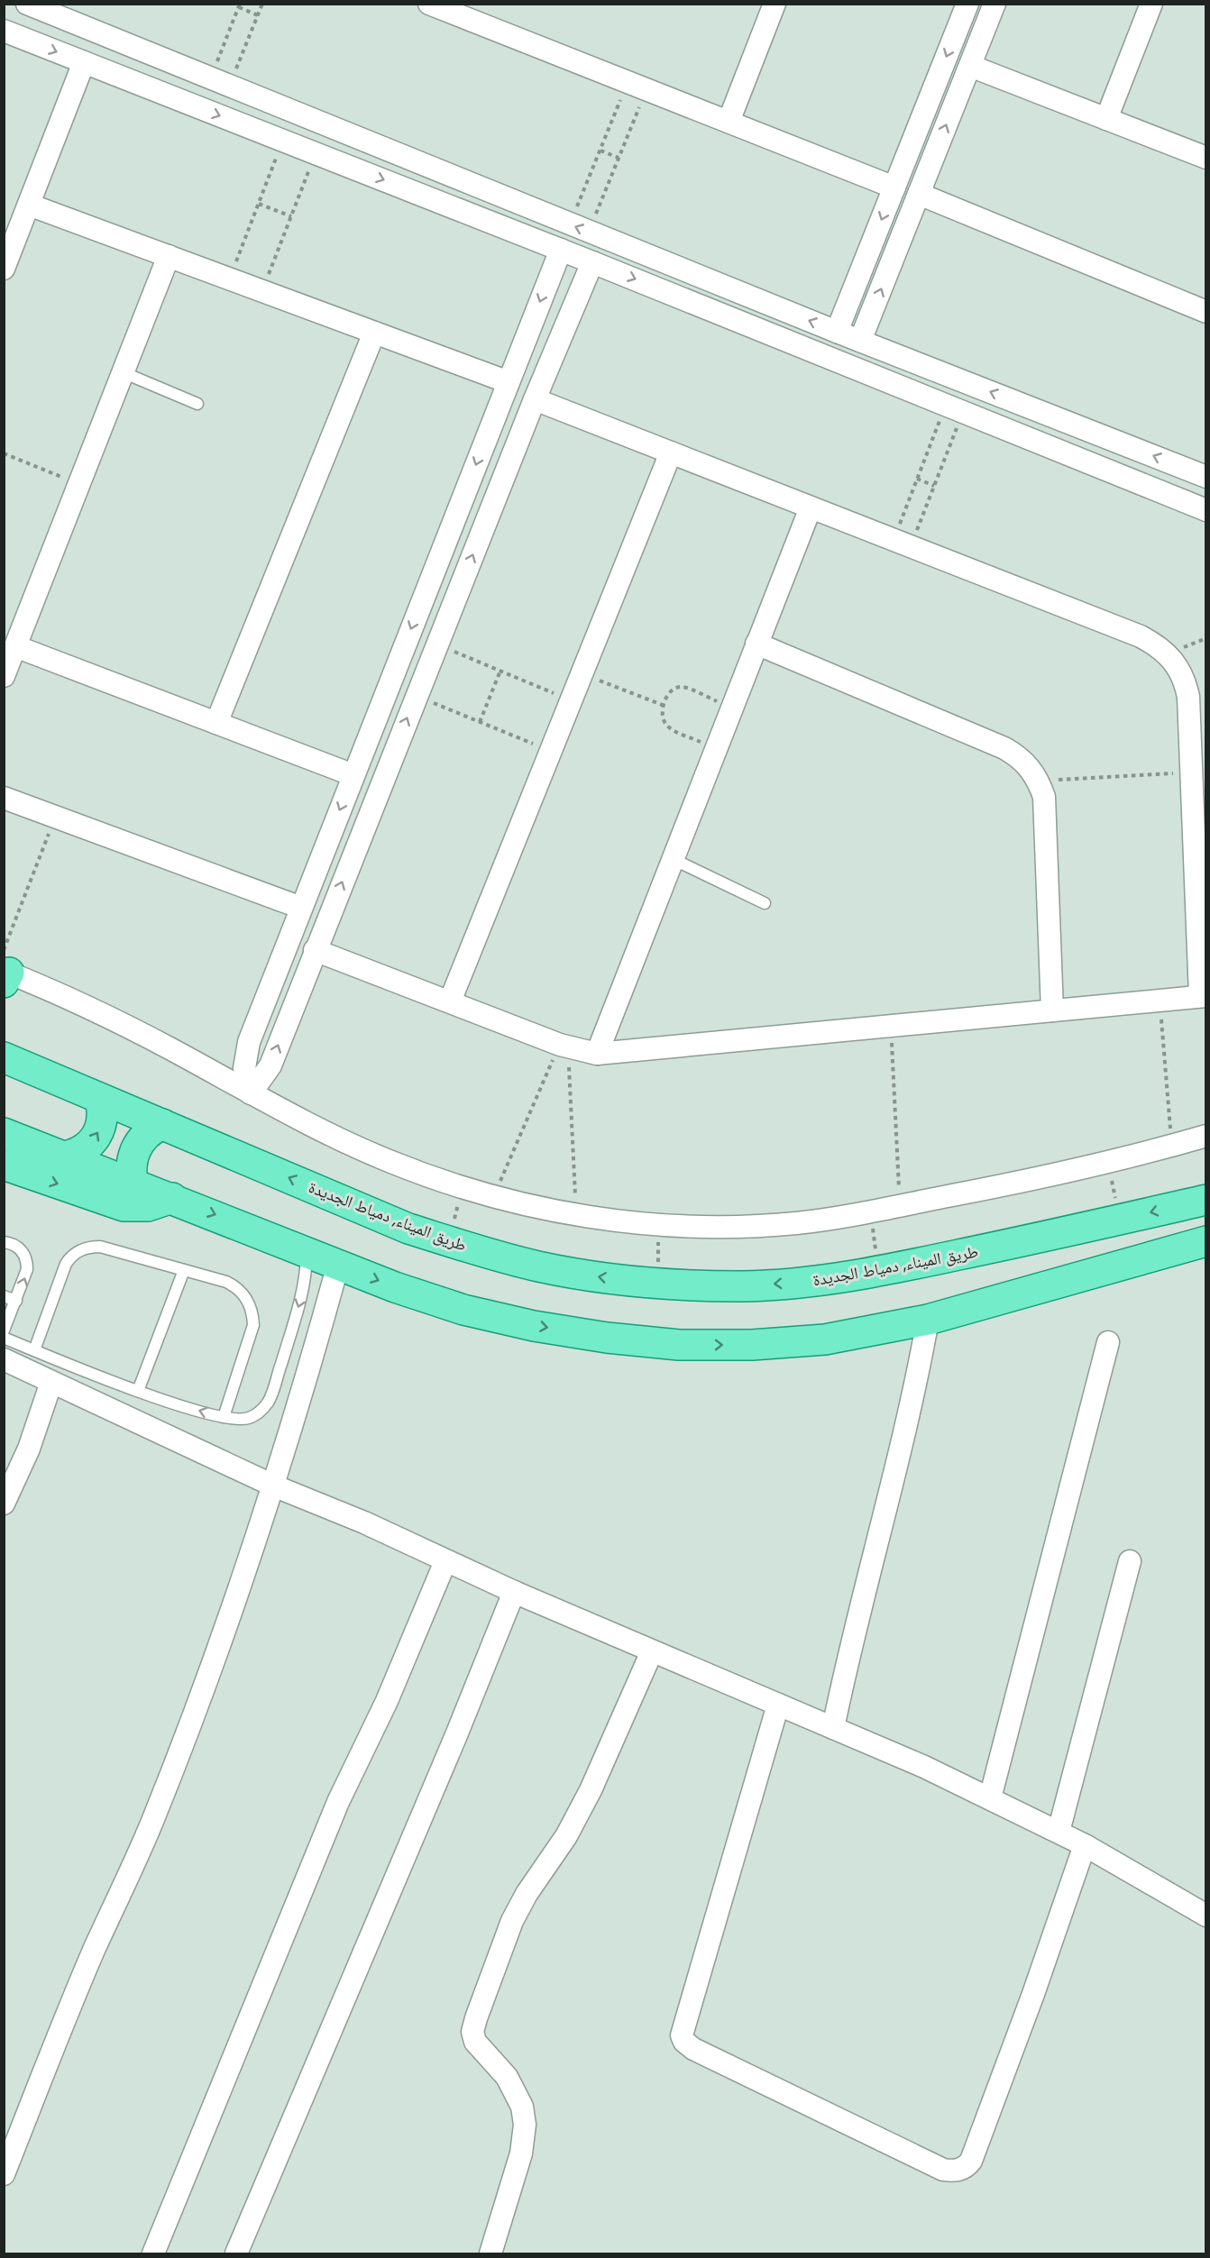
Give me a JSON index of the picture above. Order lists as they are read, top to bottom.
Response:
{
  "streets": {
    "main road": ["طريق الميناء, دمياط الجديدة"]
  }
}
